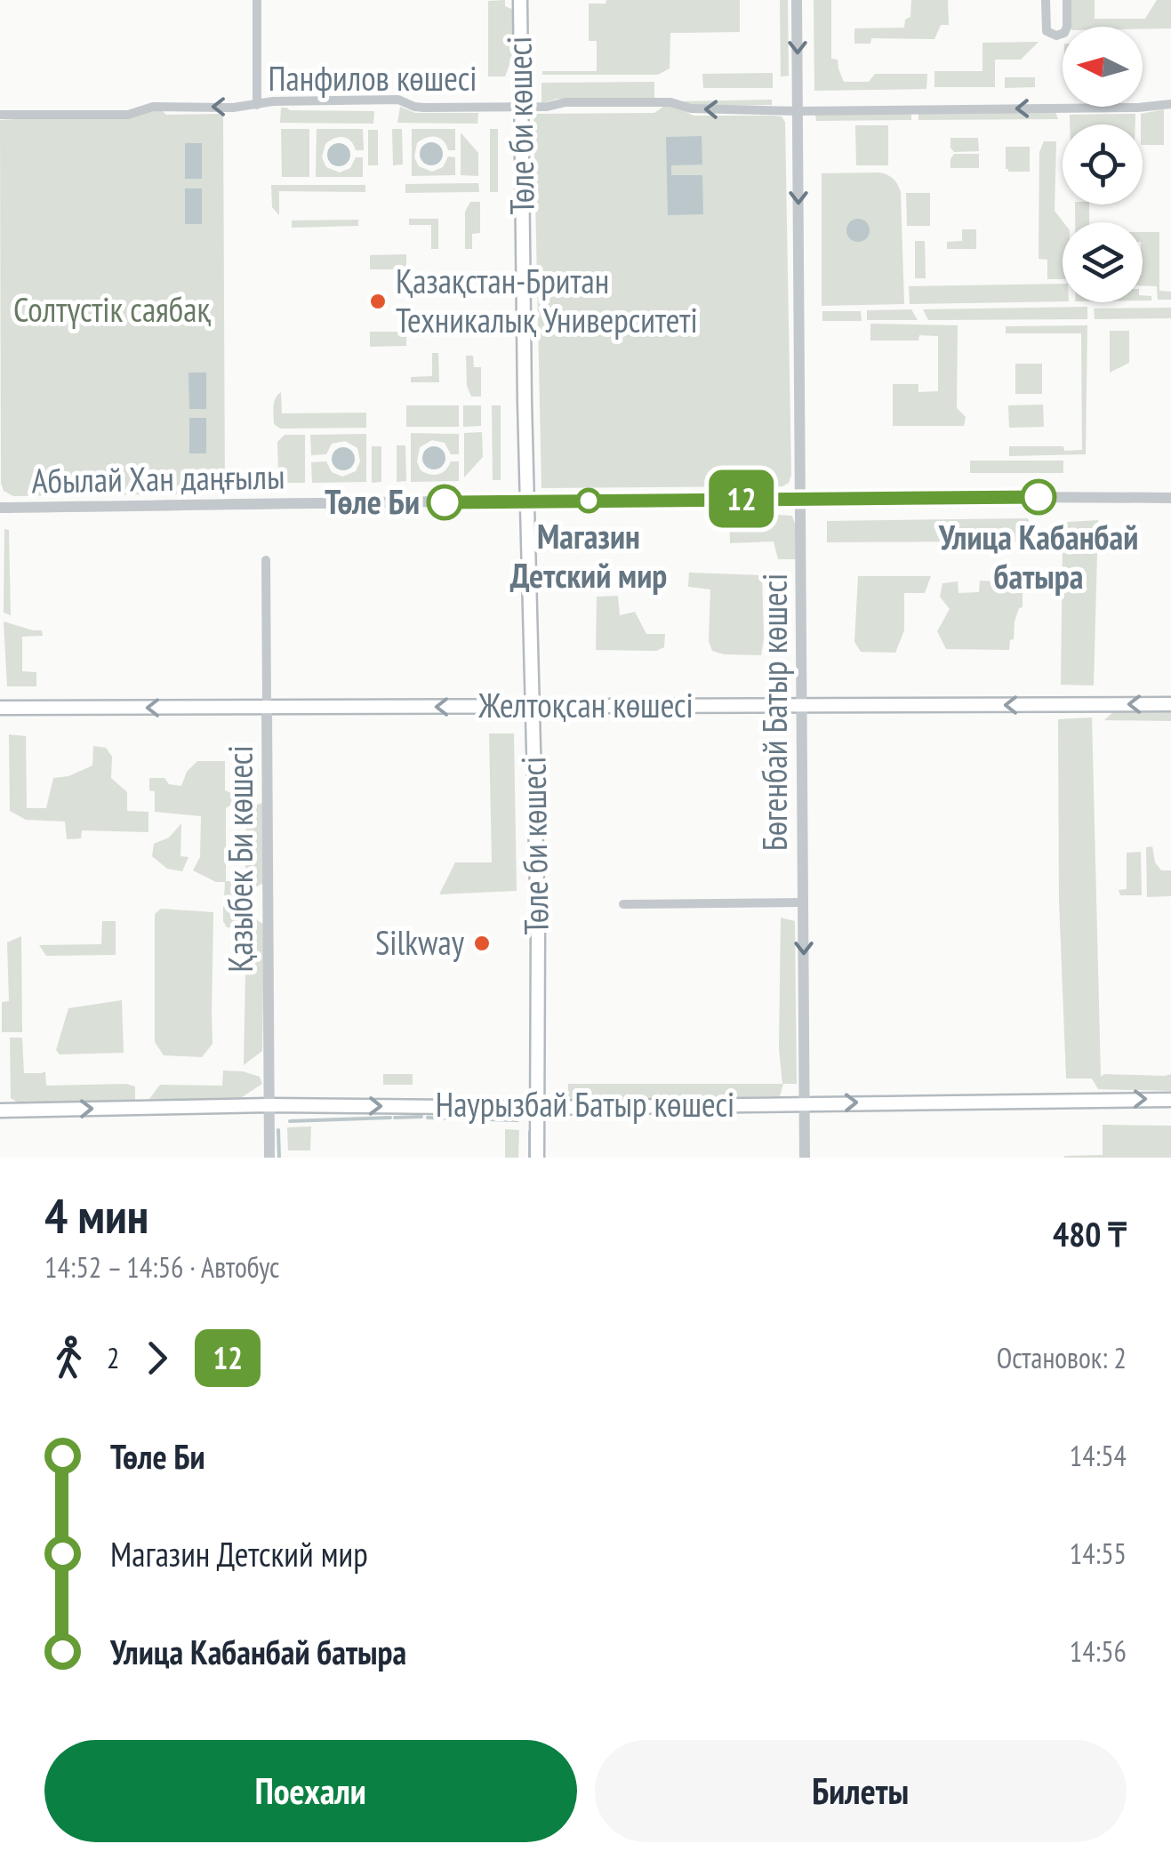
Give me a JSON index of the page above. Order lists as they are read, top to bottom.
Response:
{
  "streets": {
    "main road": ["Төле би көшесі", "Желтоқсан көшесі", "Наурызбай Батыр көшесі"],
    "street": [
      "Панфилов көшесі",
      "Абылай Хан даңғылы",
      "Бөгенбай Батыр көшесі",
      "Қазыбек Би көшесі"
    ]
  },
  "crossings": [
    ["Панфилов көшесі", "Төле би көшесі"],
    ["Панфилов көшесі", "Бөгенбай Батыр көшесі"],
    ["Төле би көшесі", "Абылай Хан даңғылы"],
    ["Төле би көшесі", "Желтоқсан көшесі"],
    ["Төле би көшесі", "Наурызбай Батыр көшесі"],
    ["Абылай Хан даңғылы", "Бөгенбай Батыр көшесі"],
    ["Желтоқсан көшесі", "Бөгенбай Батыр көшесі"],
    ["Желтоқсан көшесі", "Қазыбек Би көшесі"],
    ["Бөгенбай Батыр көшесі", "Наурызбай Батыр көшесі"],
    ["Қазыбек Би көшесі", "Наурызбай Батыр көшесі"]
  ],
  "one_way": [
    "Панфилов көшесі",
    "Желтоқсан көшесі",
    "Бөгенбай Батыр көшесі",
    "Наурызбай Батыр көшесі"
  ],
  "parks": ["Солтүстік саябақ"],
  "places": [
    "Қазақстан-Британ Техникалық Университеті",
    "Улица Кабанбай батыра",
    "Магазин Детский мир",
    "Төле Би",
    "Silkway"
  ],
  "lines": ["bus line 12"],
  "north": "left",
  "page": {
    "on_map": "12",
    "heading": ["4 мин", "14:52 – 14:56 · Автобус", "480 ₸"],
    "legs": ["2", "12", "Остановок: 2"],
    "list": [
      {
        "name": "Төле Би",
        "value": "14:54"
      },
      {
        "name": "Магазин Детский мир",
        "value": "14:55"
      },
      {
        "name": "Улица Кабанбай батыра",
        "value": "14:56"
      }
    ],
    "buttons": ["Поехали", "Билеты"]
  }
}
